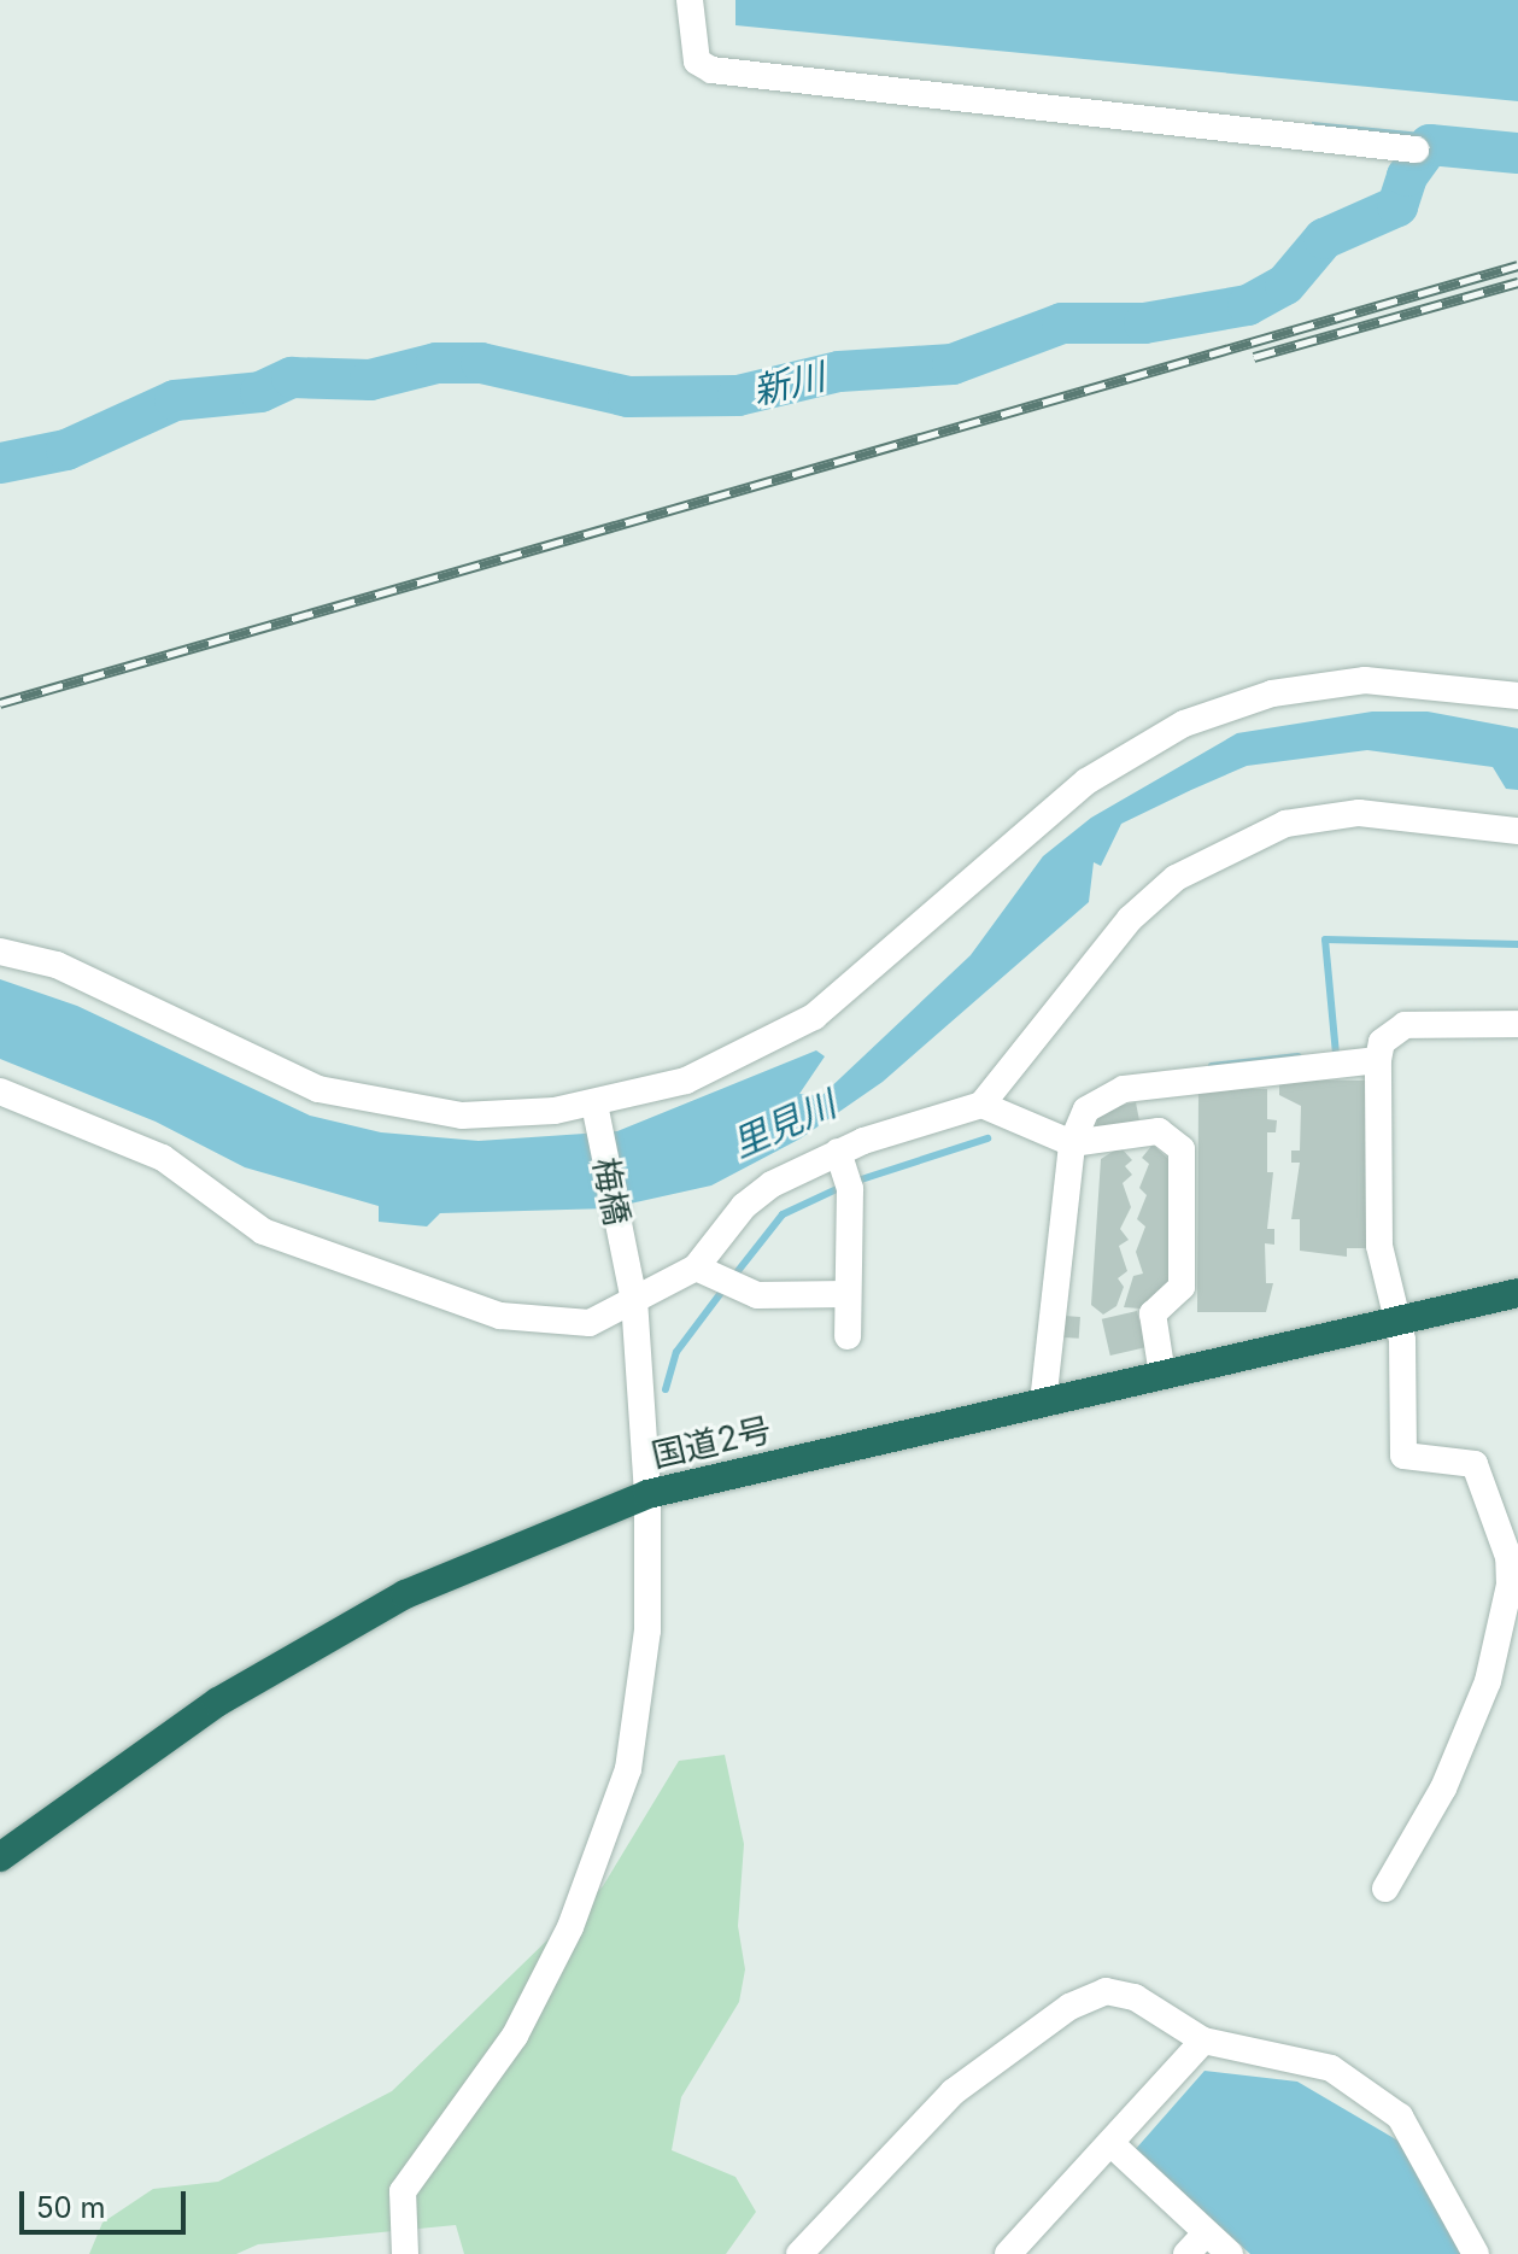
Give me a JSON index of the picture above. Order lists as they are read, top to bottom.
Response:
{
  "streets": {
    "highway": ["国道2号"],
    "street": ["梅橋"]
  },
  "crossings": [
    ["梅橋", "国道2号"]
  ],
  "water": ["新川", "里見川"],
  "scale_bar": "50 m"
}
